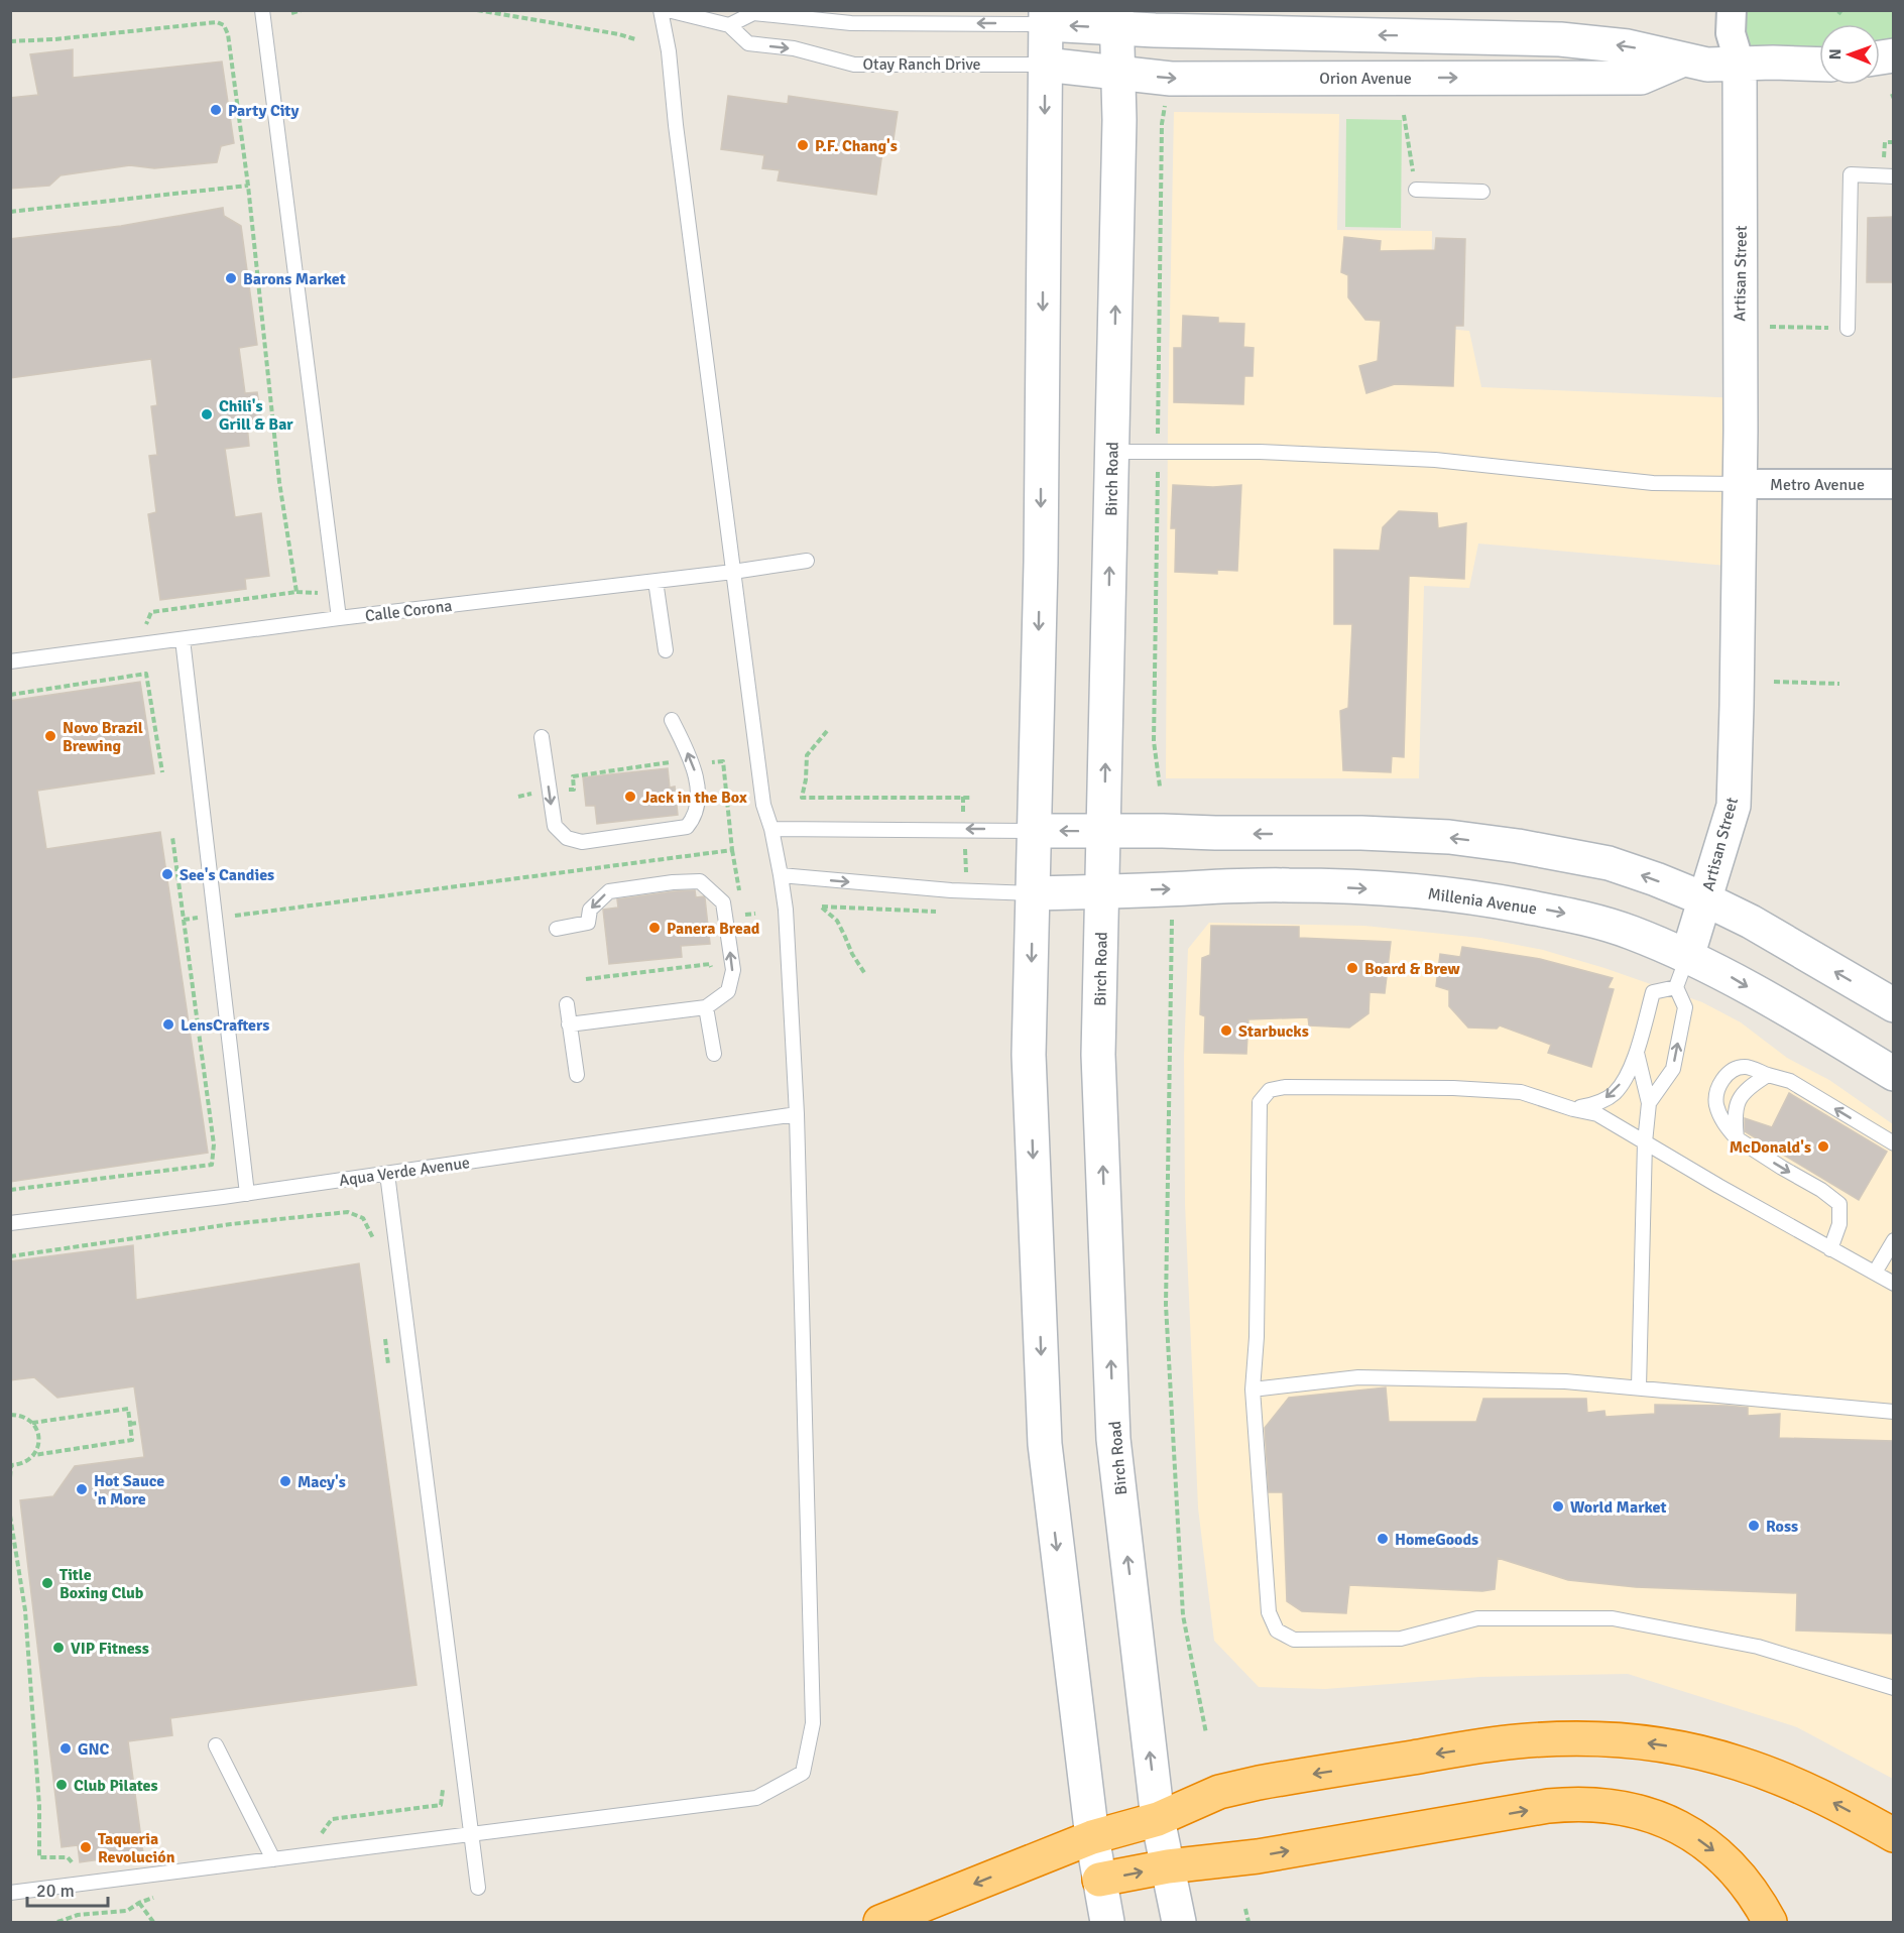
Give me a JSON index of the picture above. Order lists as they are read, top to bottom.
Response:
{
  "streets": {
    "street": [
      "Orion Avenue",
      "Artisan Street",
      "Birch Road",
      "Metro Avenue",
      "Millenia Avenue"
    ],
    "lane": ["Otay Ranch Drive", "Calle Corona", "Aqua Verde Avenue"]
  },
  "crossings": [
    ["Otay Ranch Drive", "Orion Avenue"],
    ["Orion Avenue", "Birch Road"],
    ["Artisan Street", "Metro Avenue"],
    ["Artisan Street", "Millenia Avenue"],
    ["Birch Road", "Millenia Avenue"]
  ],
  "places": [
    "Party City",
    "P.F. Chang's",
    "Barons Market",
    "Chili's Grill & Bar",
    "Novo Brazil Brewing",
    "Jack in the Box",
    "See's Candies",
    "Panera Bread",
    "Board & Brew",
    "LensCrafters",
    "Starbucks",
    "McDonald's",
    "Macy's",
    "Hot Sauce 'n More",
    "World Market",
    "Ross",
    "HomeGoods",
    "Title Boxing Club",
    "VIP Fitness",
    "GNC",
    "Club Pilates",
    "Taqueria Revolución"
  ],
  "scale_bar": "20 m",
  "north": "left"
}
